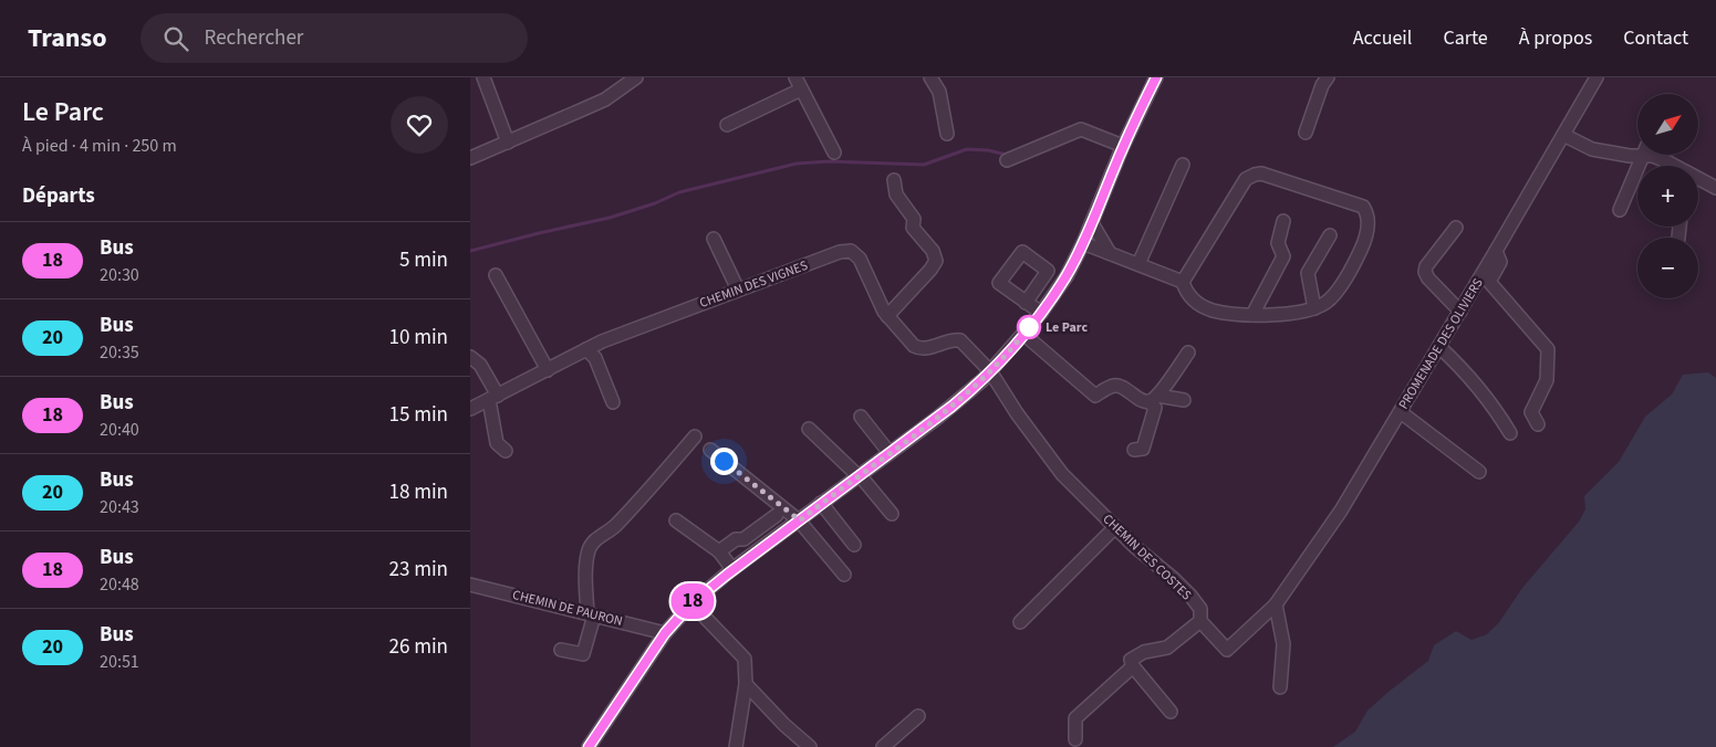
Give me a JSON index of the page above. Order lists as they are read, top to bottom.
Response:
{
  "streets": {
    "street": [
      "CHEMIN DES VIGNES",
      "PROMENADE DES OLIVIERS",
      "CHEMIN DES COSTES",
      "CHEMIN DE PAURON"
    ]
  },
  "crossings": [
    ["CHEMIN DES VIGNES", "CHEMIN DES COSTES"],
    ["PROMENADE DES OLIVIERS", "CHEMIN DES COSTES"]
  ],
  "places": ["Le Parc"],
  "lines": ["bus line 18"],
  "north": "top right",
  "page": {
    "header": "Transo",
    "search": "Rechercher",
    "nav": [
      "Accueil",
      "Carte",
      "À propos",
      "Contact"
    ],
    "heading": [
      ["Le Parc", "À pied · 4 min · 250 m"],
      "Départs"
    ],
    "on_map": "18",
    "map_buttons": ["+", "−"],
    "list": [
      {
        "mark": "18",
        "name": "Bus",
        "note": "20:30",
        "value": "5 min"
      },
      {
        "mark": "20",
        "name": "Bus",
        "note": "20:35",
        "value": "10 min"
      },
      {
        "mark": "18",
        "name": "Bus",
        "note": "20:40",
        "value": "15 min"
      },
      {
        "mark": "20",
        "name": "Bus",
        "note": "20:43",
        "value": "18 min"
      },
      {
        "mark": "18",
        "name": "Bus",
        "note": "20:48",
        "value": "23 min"
      },
      {
        "mark": "20",
        "name": "Bus",
        "note": "20:51",
        "value": "26 min"
      }
    ]
  }
}
